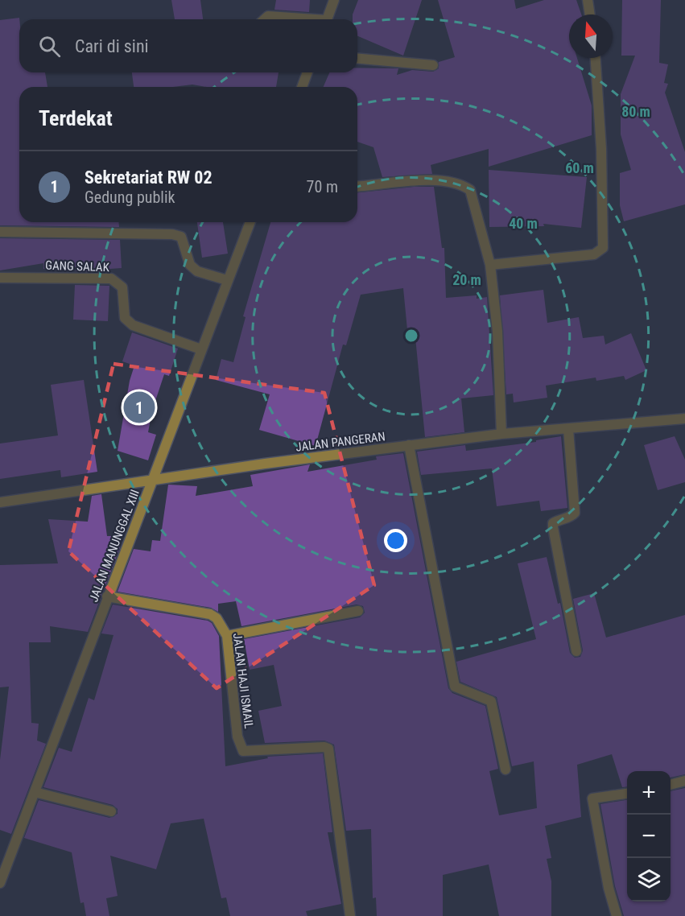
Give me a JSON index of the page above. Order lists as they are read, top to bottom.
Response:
{
  "streets": {
    "street": [
      "GANG SALAK",
      "JALAN PANGERAN",
      "JALAN MANUNGGAL XIII",
      "JALAN HAJI ISMAIL"
    ]
  },
  "crossings": [
    ["GANG SALAK", "JALAN MANUNGGAL XIII"],
    ["JALAN PANGERAN", "JALAN MANUNGGAL XIII"],
    ["JALAN MANUNGGAL XIII", "JALAN HAJI ISMAIL"]
  ],
  "north": "top",
  "page": {
    "search": "Cari di sini",
    "heading": "Terdekat",
    "list": [
      {
        "mark": "1",
        "name": "Sekretariat RW 02",
        "note": "Gedung publik",
        "value": "70 m"
      }
    ],
    "pins": "1",
    "map_buttons": ["+", "−"]
  },
  "rings": [
    "80 m",
    "60 m",
    "40 m",
    "20 m"
  ]
}
